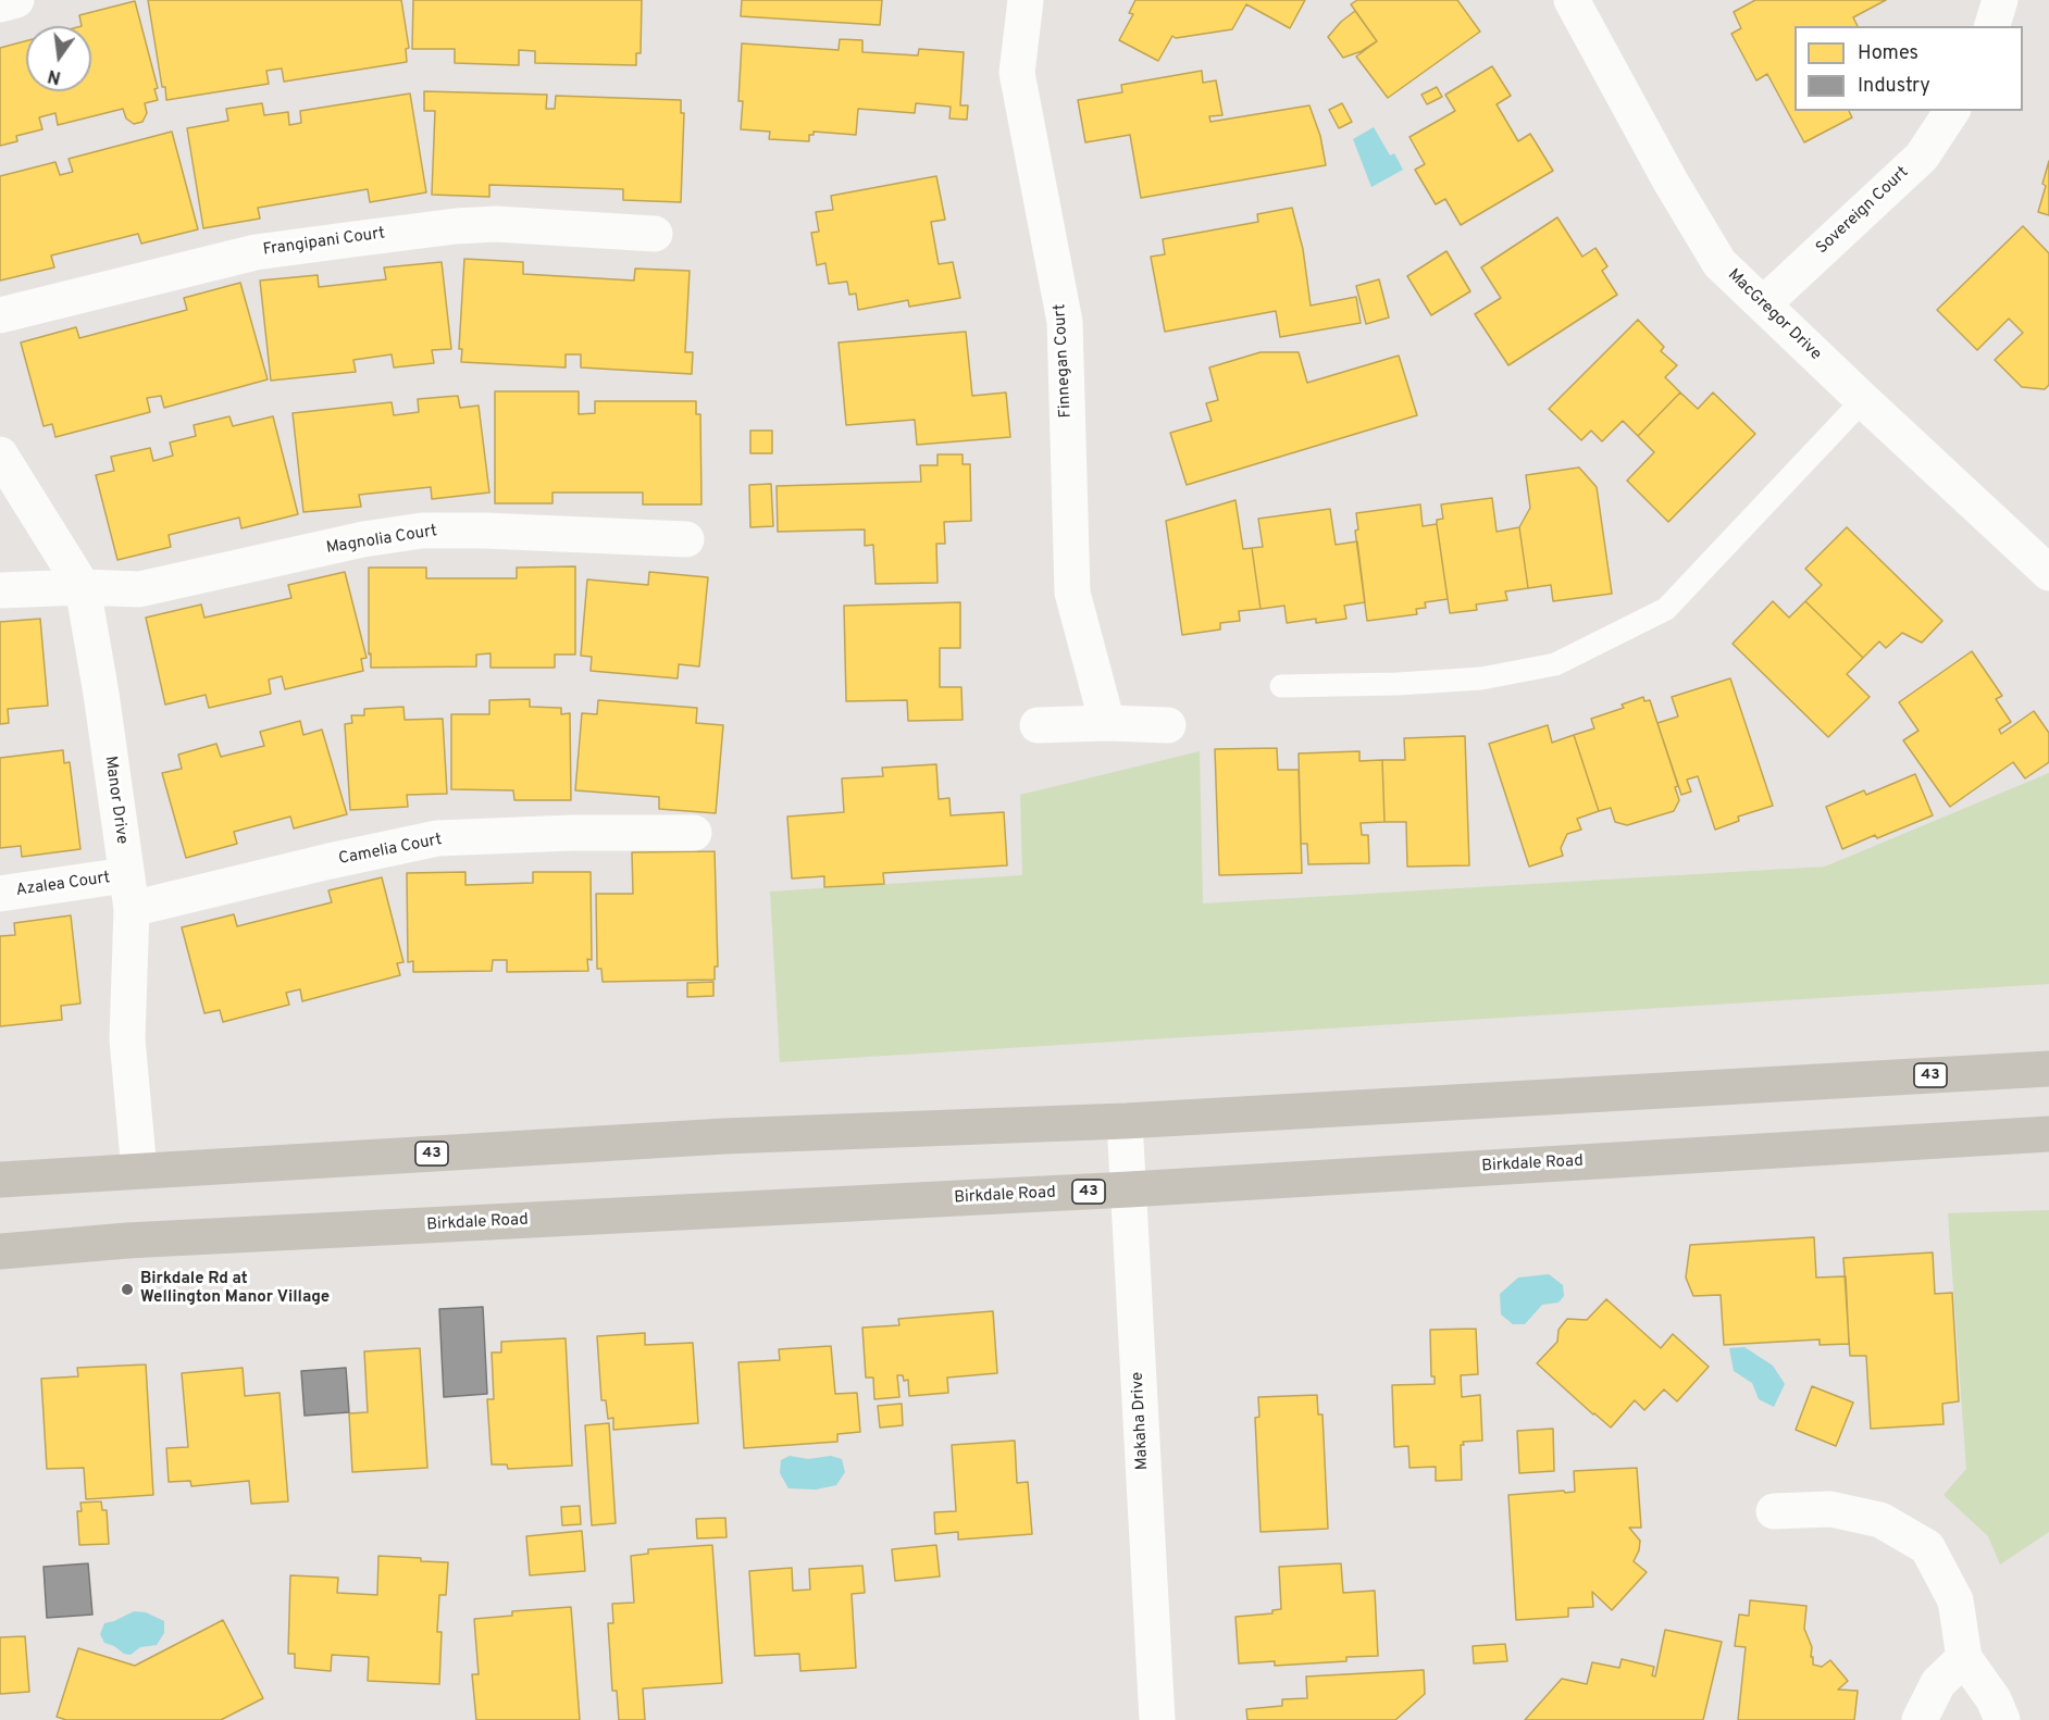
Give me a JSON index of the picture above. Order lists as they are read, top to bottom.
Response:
{
  "streets": {
    "main road": ["43", "Birkdale Road"],
    "street": [
      "Sovereign Court",
      "Frangipani Court",
      "MacGregor Drive",
      "Finnegan Court",
      "Magnolia Court",
      "Manor Drive",
      "Camelia Court",
      "Azalea Court",
      "Makaha Drive"
    ]
  },
  "crossings": [
    ["Sovereign Court", "MacGregor Drive"],
    ["Magnolia Court", "Manor Drive"],
    ["Manor Drive", "Camelia Court"],
    ["Manor Drive", "Azalea Court"],
    ["Manor Drive", "43"],
    ["Camelia Court", "Azalea Court"],
    ["43", "Makaha Drive"],
    ["Birkdale Road", "Makaha Drive"]
  ],
  "places": ["Birkdale Rd at Wellington Manor Village"],
  "legend": ["Homes", "Industry"],
  "north": "bottom"
}
